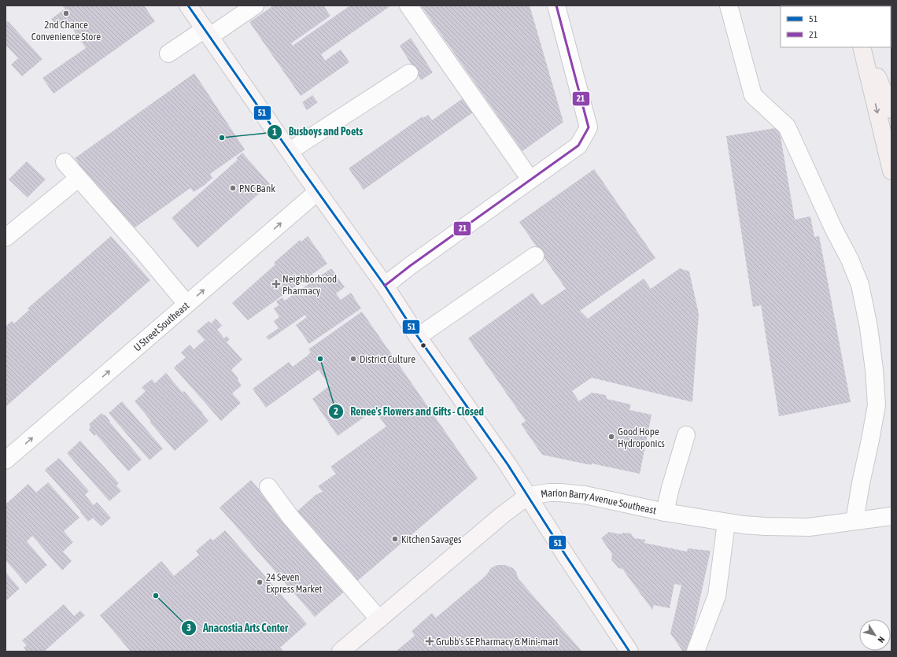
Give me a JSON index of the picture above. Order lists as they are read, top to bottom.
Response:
{
  "streets": {
    "main road": ["Marion Barry Avenue Southeast"],
    "street": ["U Street Southeast"]
  },
  "one_way": ["U Street Southeast"],
  "places": {
    "other": [
      "2nd Chance Convenience Store",
      "Busboys and Poets",
      "PNC Bank",
      "Renee's Flowers and Gifts - Closed",
      "District Culture",
      "Good Hope Hydroponics",
      "Kitchen Savages",
      "24 Seven Express Market",
      "Anacostia Arts Center"
    ],
    "health": ["Neighborhood Pharmacy", "Grubb's SE Pharmacy & Mini-mart"]
  },
  "lines": ["transit line 51", "transit line 21"],
  "legend": ["51", "21"],
  "north": "bottom right"
}
